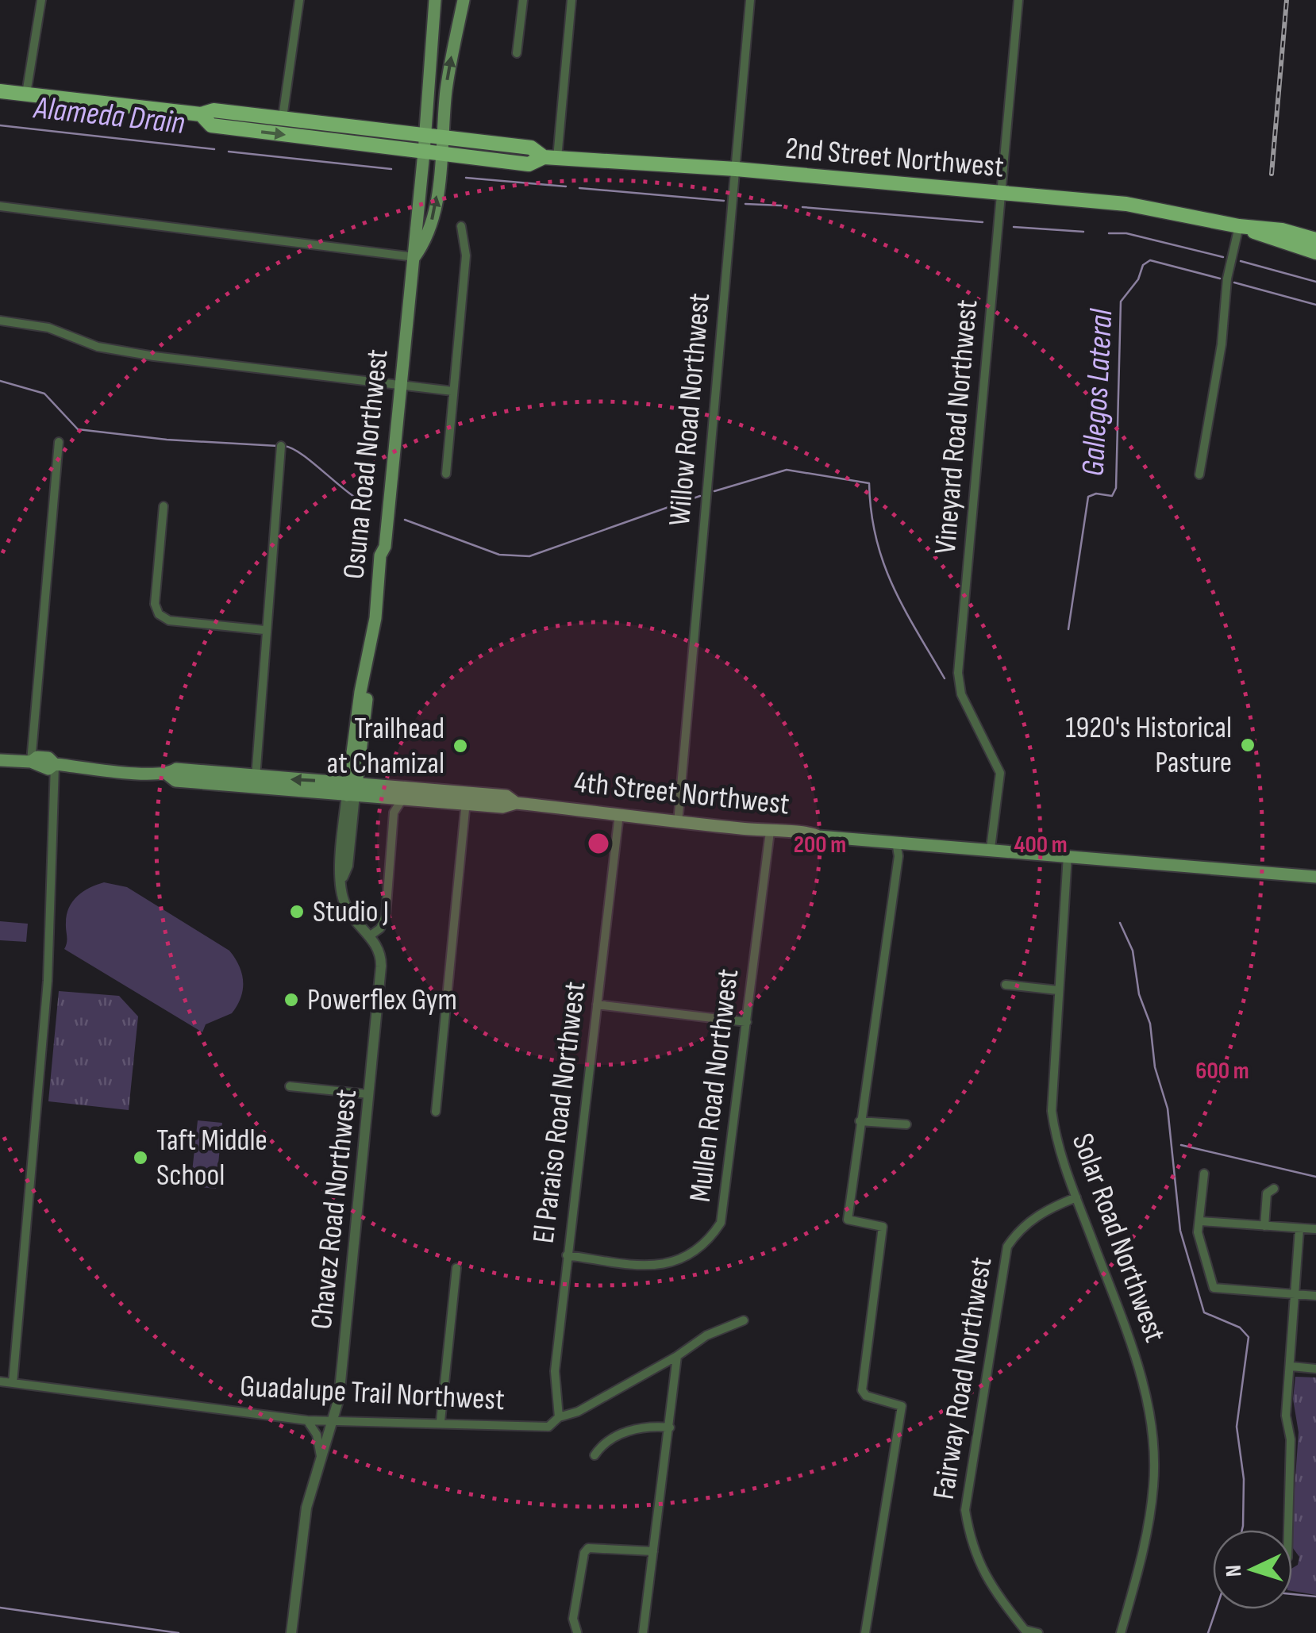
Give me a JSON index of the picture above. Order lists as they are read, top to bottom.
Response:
{
  "streets": {
    "main road": ["2nd Street Northwest", "Osuna Road Northwest", "4th Street Northwest"],
    "street": [
      "Willow Road Northwest",
      "Vineyard Road Northwest",
      "Mullen Road Northwest",
      "El Paraiso Road Northwest",
      "Chavez Road Northwest",
      "Solar Road Northwest",
      "Fairway Road Northwest",
      "Guadalupe Trail Northwest"
    ]
  },
  "crossings": [
    ["2nd Street Northwest", "Willow Road Northwest"],
    ["2nd Street Northwest", "Vineyard Road Northwest"],
    ["2nd Street Northwest", "Osuna Road Northwest"],
    ["Willow Road Northwest", "4th Street Northwest"],
    ["Vineyard Road Northwest", "4th Street Northwest"],
    ["Osuna Road Northwest", "4th Street Northwest"],
    ["Osuna Road Northwest", "Chavez Road Northwest"],
    ["4th Street Northwest", "Mullen Road Northwest"],
    ["4th Street Northwest", "El Paraiso Road Northwest"],
    ["4th Street Northwest", "Solar Road Northwest"],
    ["Mullen Road Northwest", "El Paraiso Road Northwest"],
    ["El Paraiso Road Northwest", "Guadalupe Trail Northwest"],
    ["Chavez Road Northwest", "Guadalupe Trail Northwest"],
    ["Solar Road Northwest", "Fairway Road Northwest"]
  ],
  "water": ["Alameda Drain", "Gallegos Lateral"],
  "places": [
    "1920's Historical Pasture",
    "Trailhead at Chamizal",
    "Studio J",
    "Powerflex Gym",
    "Taft Middle School"
  ],
  "north": "left",
  "rings": ["200 m", "400 m", "600 m"]
}
